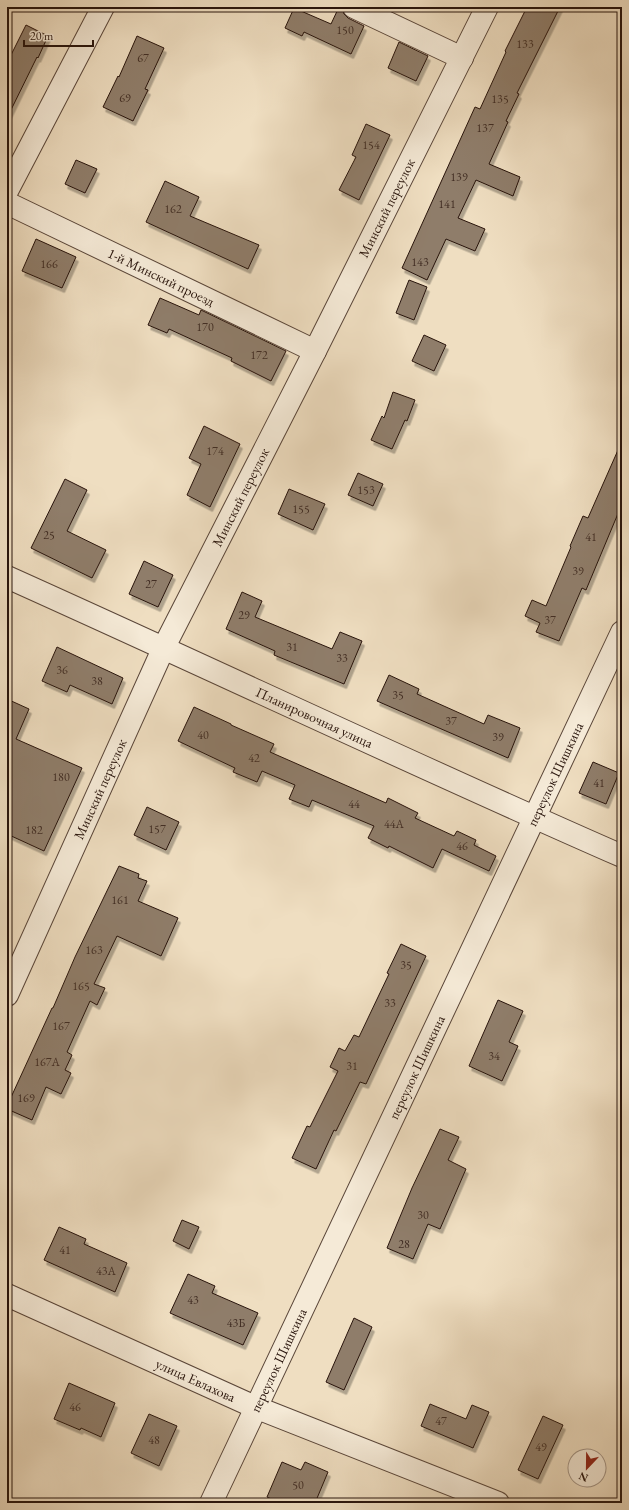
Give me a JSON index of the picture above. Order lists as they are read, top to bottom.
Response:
{
  "streets": {
    "street": [
      "Минский переулок",
      "1-й Минский проезд",
      "Планировочная улица",
      "переулок Шишкина",
      "улица Евлахова"
    ]
  },
  "crossings": [
    ["Минский переулок", "1-й Минский проезд"],
    ["Минский переулок", "Планировочная улица"],
    ["Планировочная улица", "переулок Шишкина"],
    ["переулок Шишкина", "улица Евлахова"]
  ],
  "house_numbers": [
    "150",
    "133",
    "67",
    "69",
    "135",
    "137",
    "154",
    "139",
    "141",
    "162",
    "143",
    "166",
    "170",
    "172",
    "174",
    "153",
    "155",
    "25",
    "41",
    "39",
    "27",
    "29",
    "37",
    "31",
    "33",
    "36",
    "38",
    "35",
    "37",
    "40",
    "39",
    "42",
    "180",
    "41",
    "44",
    "44А",
    "157",
    "182",
    "46",
    "161",
    "163",
    "35",
    "165",
    "33",
    "167",
    "34",
    "167А",
    "31",
    "169",
    "30",
    "28",
    "41",
    "43А",
    "43",
    "43Б",
    "46",
    "47",
    "48",
    "49",
    "50"
  ],
  "scale_bar": "20 m",
  "north": "bottom"
}
